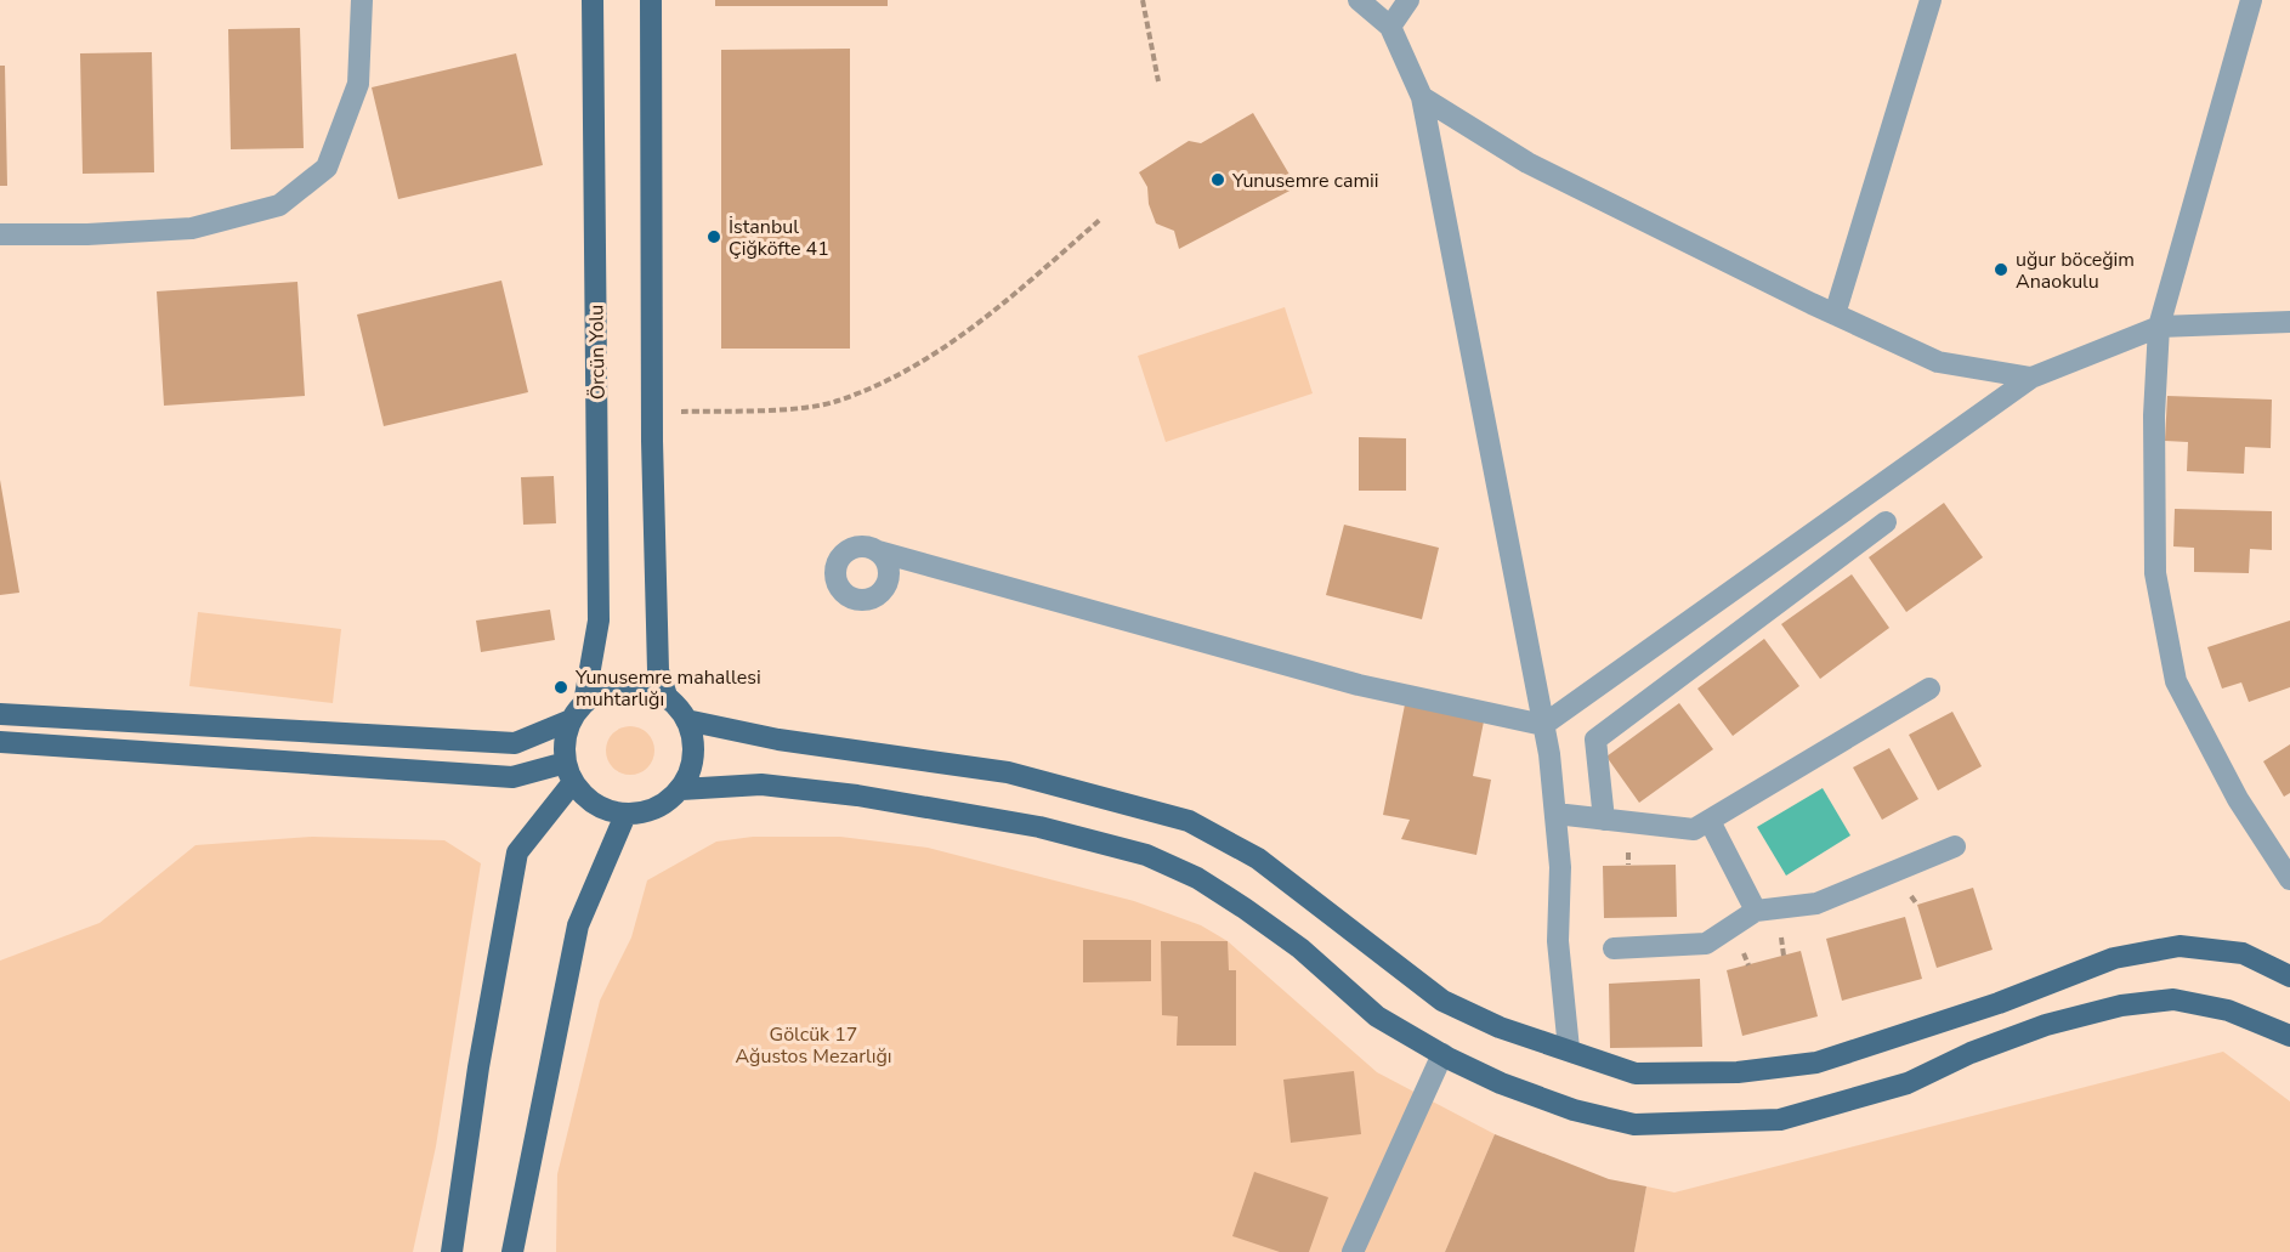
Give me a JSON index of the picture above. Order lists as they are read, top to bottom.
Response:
{
  "streets": {
    "main road": ["Örcün Yolu"]
  },
  "parks": ["Gölcük 17 Ağustos Mezarlığı"],
  "places": [
    "Yunusemre camii",
    "İstanbul Çiğköfte 41",
    "uğur böceğim Anaokulu",
    "Yunusemre mahallesi muhtarlığı"
  ]
}
